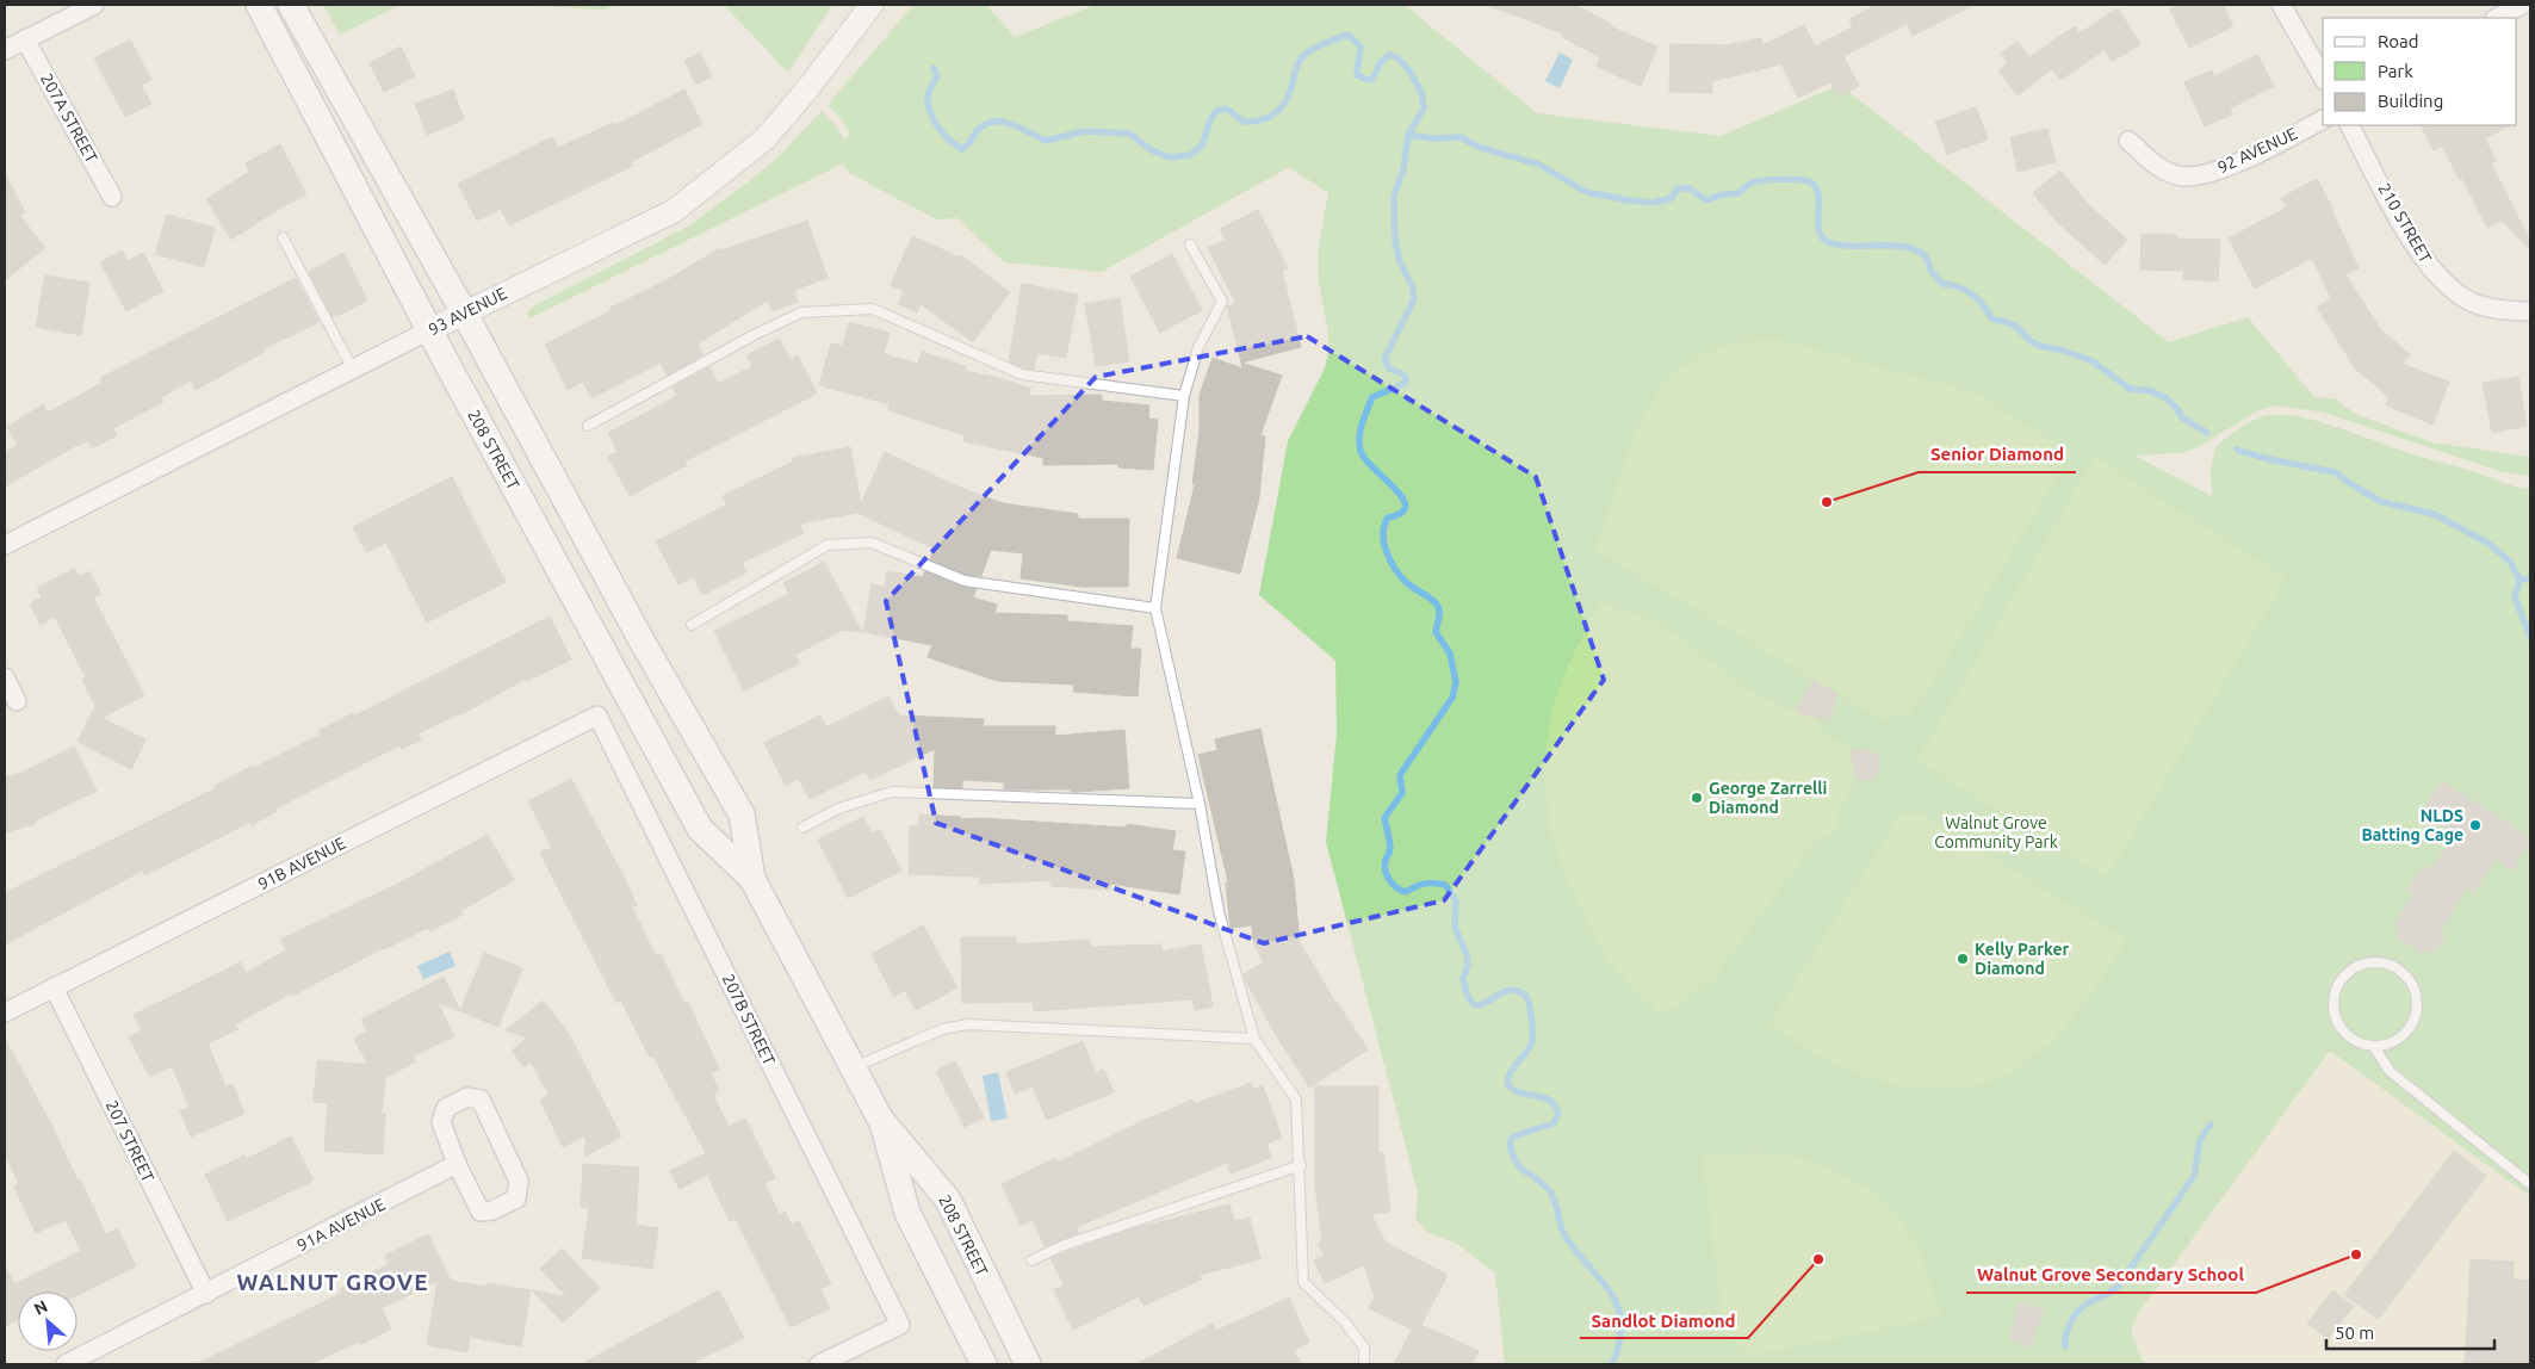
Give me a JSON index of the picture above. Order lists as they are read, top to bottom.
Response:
{
  "streets": {
    "main road": ["208 STREET"],
    "street": [
      "207A STREET",
      "92 AVENUE",
      "210 STREET",
      "93 AVENUE",
      "91B AVENUE",
      "207B STREET",
      "207 STREET",
      "91A AVENUE"
    ]
  },
  "crossings": [
    ["93 AVENUE", "208 STREET"],
    ["91B AVENUE", "207B STREET"],
    ["91B AVENUE", "207 STREET"],
    ["207 STREET", "91A AVENUE"]
  ],
  "districts": ["WALNUT GROVE"],
  "parks": ["Walnut Grove Community Park"],
  "places": [
    "Senior Diamond",
    "George Zarrelli Diamond",
    "NLDS Batting Cage",
    "Kelly Parker Diamond",
    "Walnut Grove Secondary School",
    "Sandlot Diamond"
  ],
  "legend": ["Road", "Park", "Building"],
  "scale_bar": "50 m",
  "north": "top left"
}
